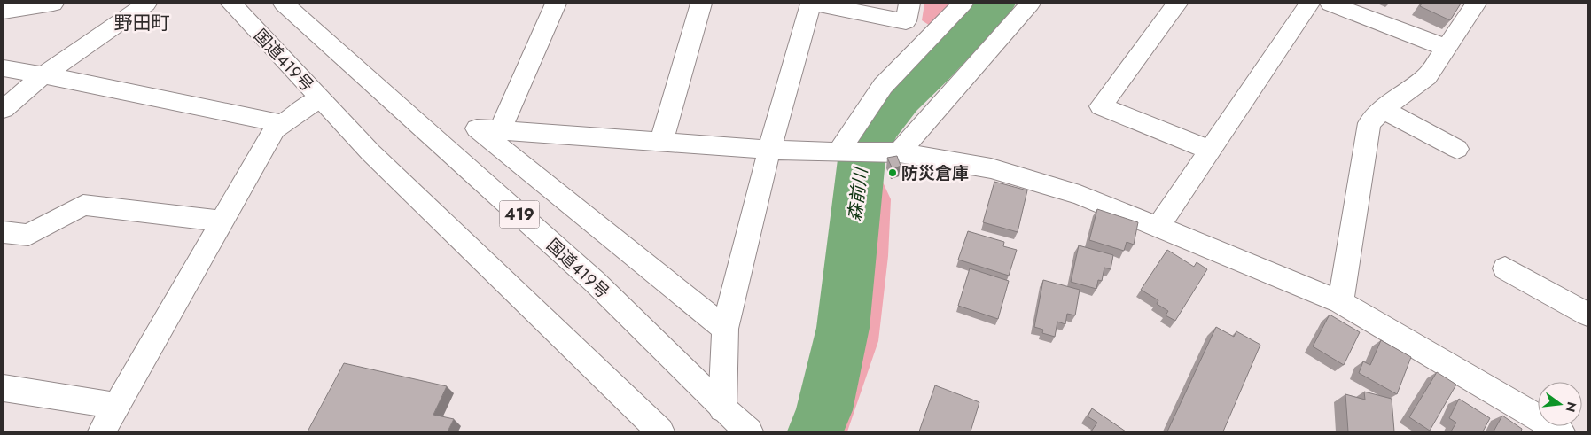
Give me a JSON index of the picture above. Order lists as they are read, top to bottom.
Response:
{
  "streets": {
    "main road": ["国道419号", "419"]
  },
  "districts": ["野田町"],
  "water": ["森前川"],
  "places": ["防災倉庫"],
  "north": "right"
}
